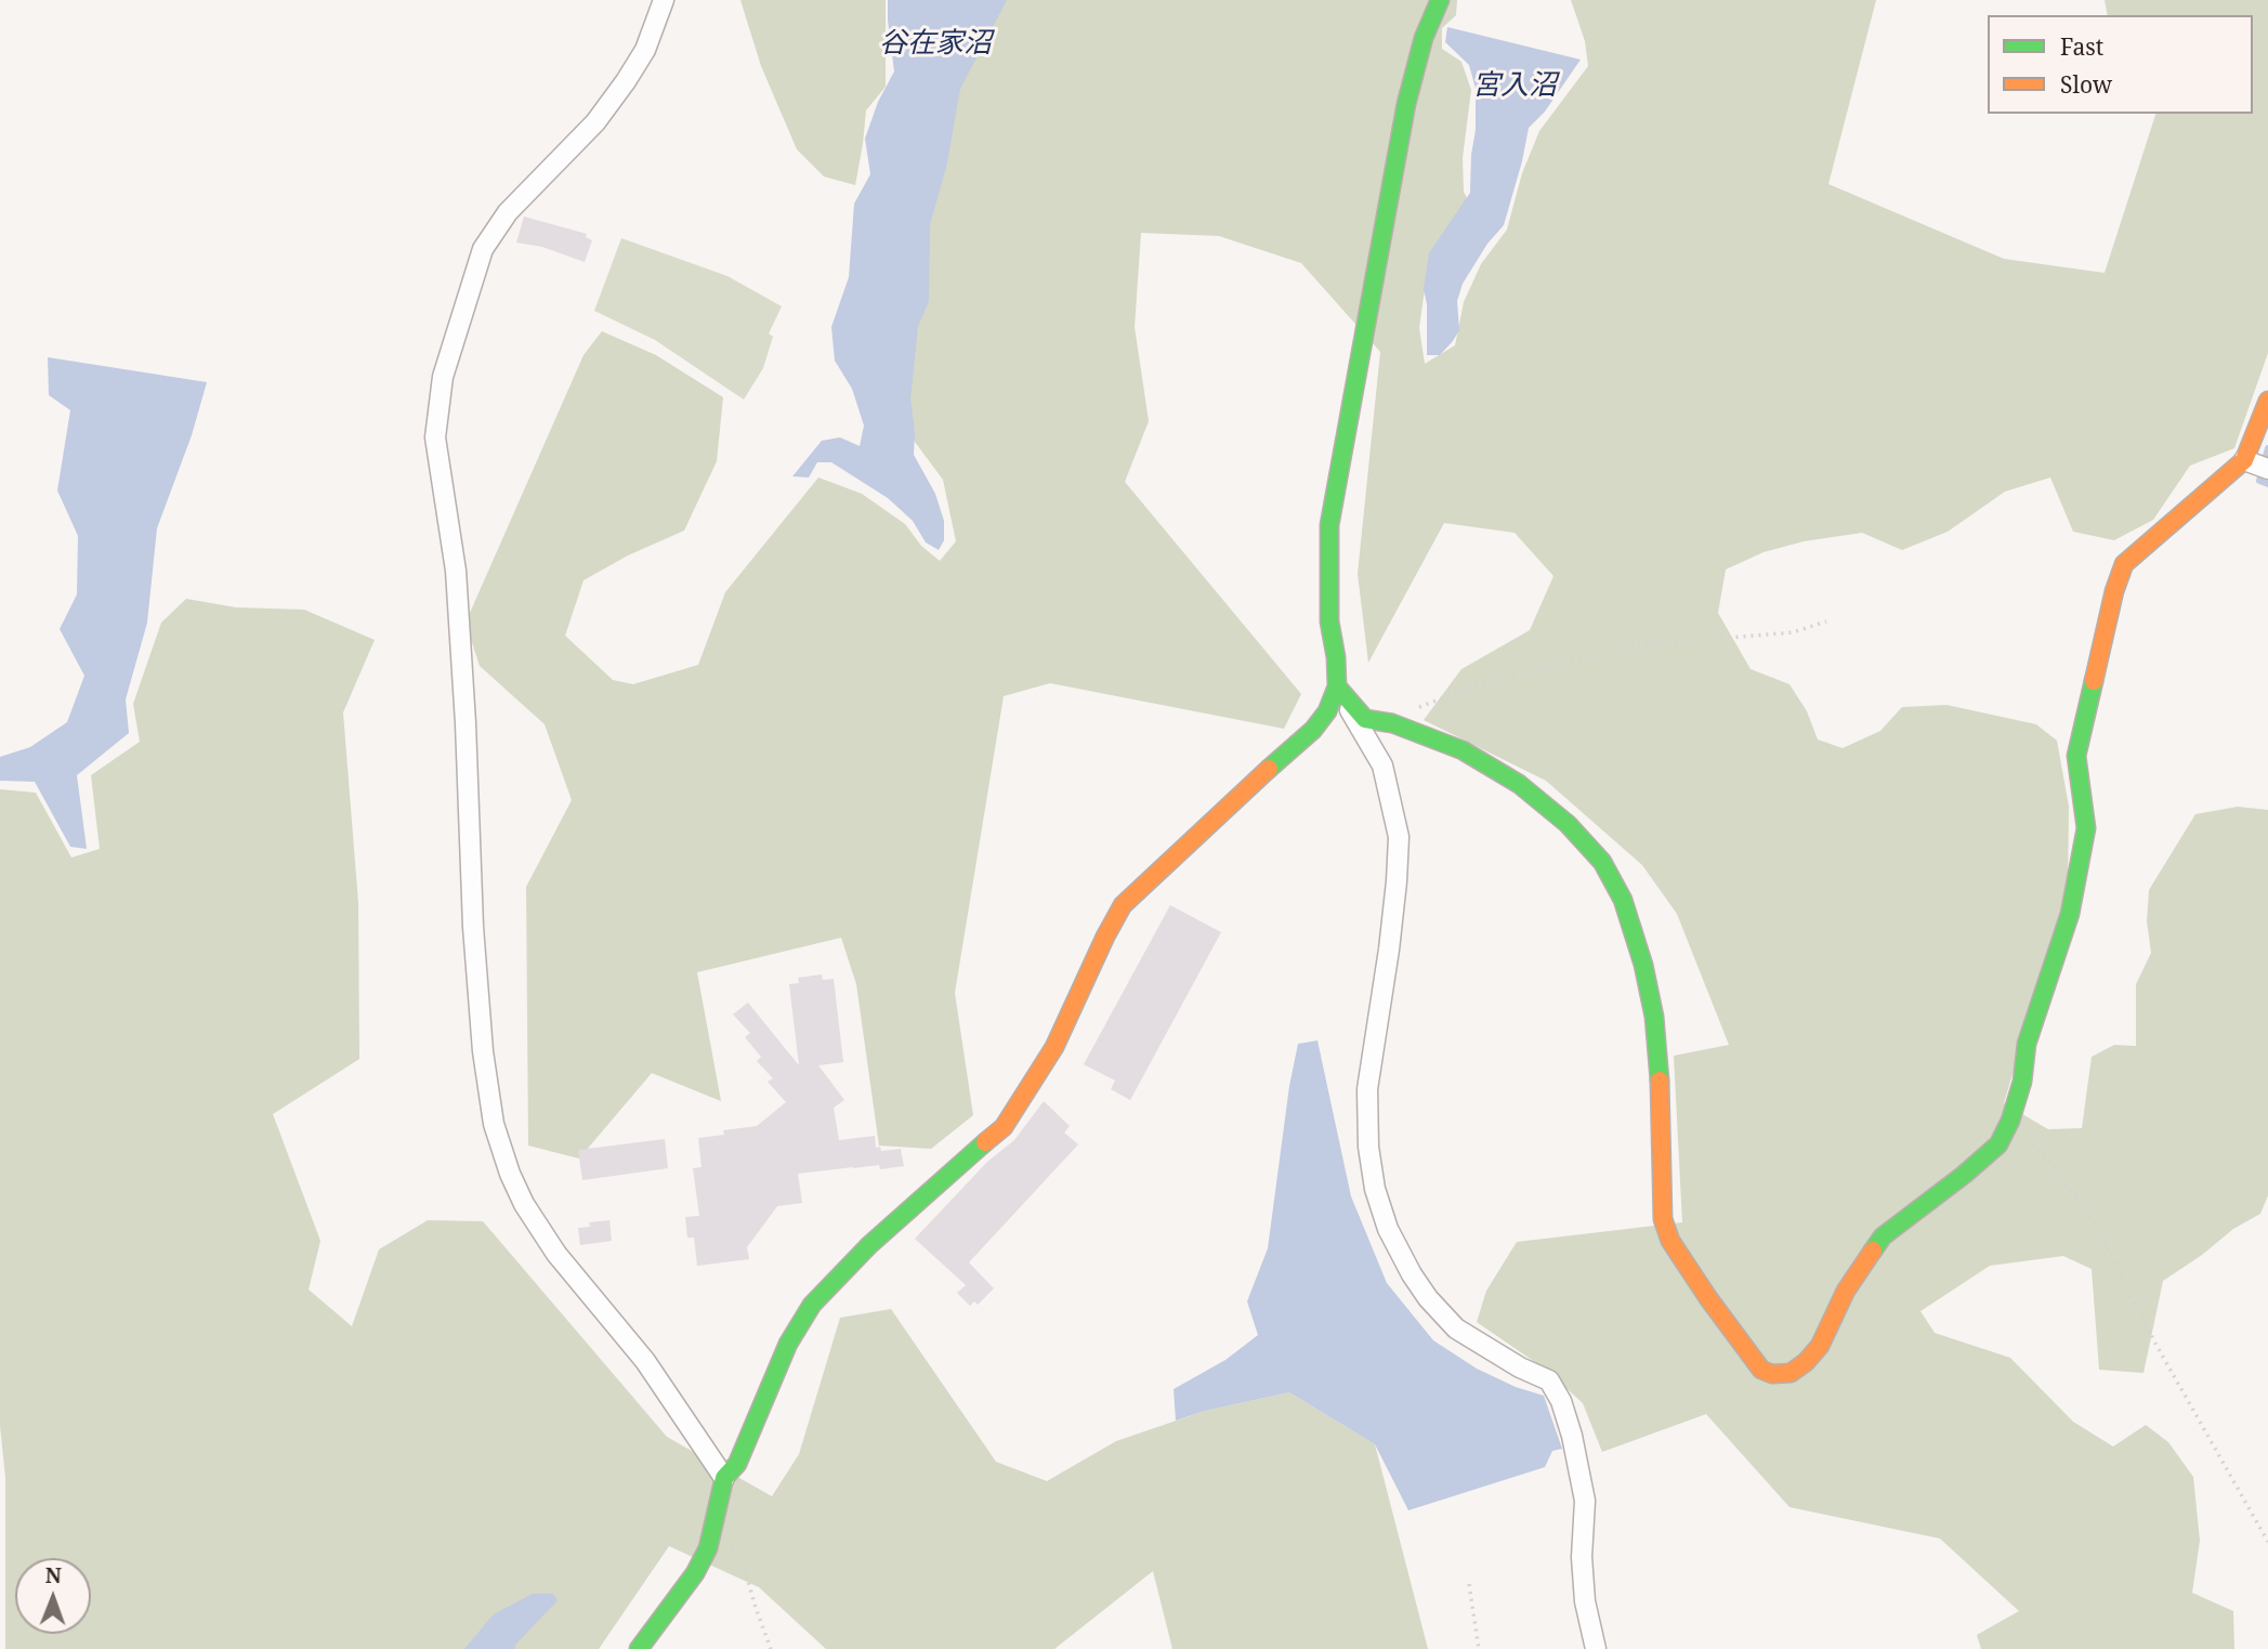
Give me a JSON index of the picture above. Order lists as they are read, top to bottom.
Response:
{
  "water": ["谷在家沼", "宮入沼"],
  "legend": ["Fast", "Slow"],
  "north": "top"
}
